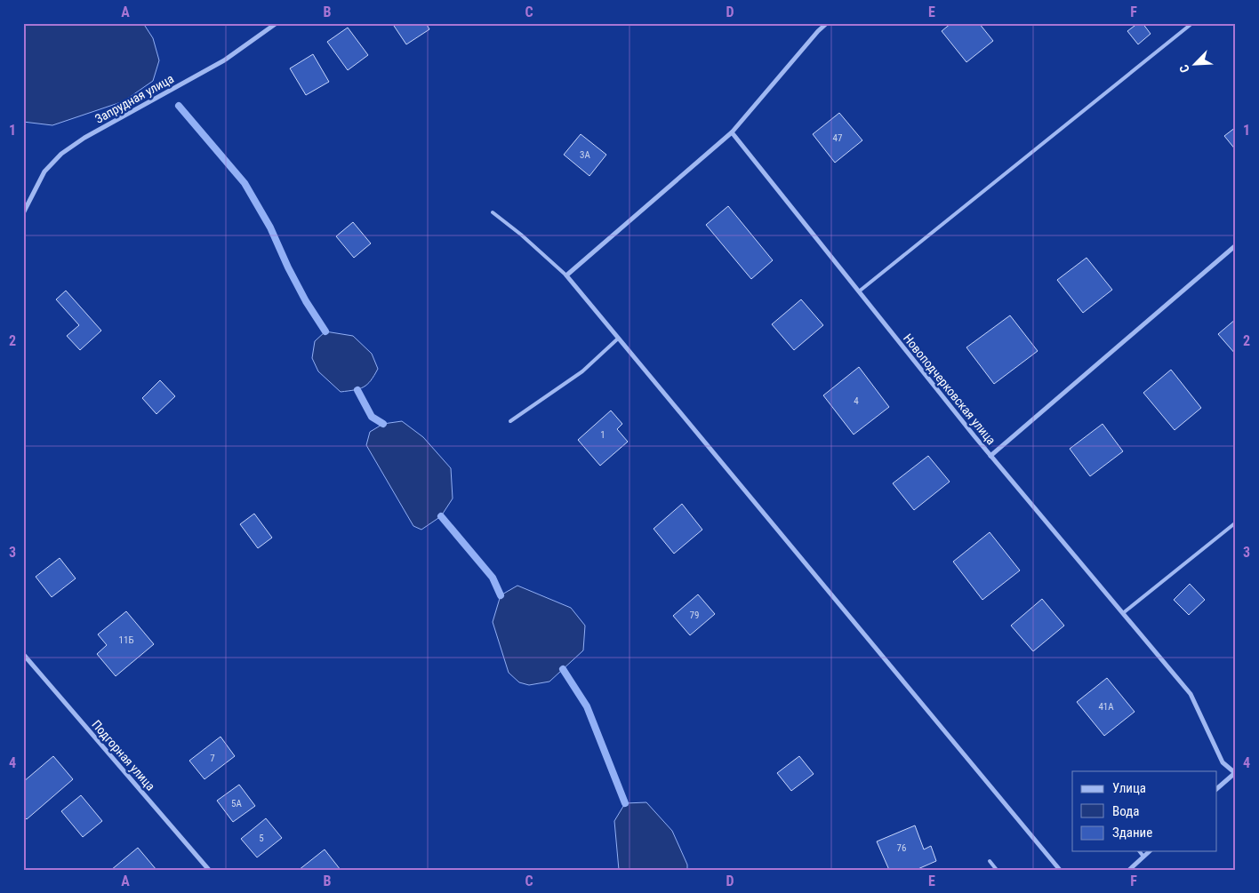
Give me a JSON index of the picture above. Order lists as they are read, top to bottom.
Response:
{
  "streets": {
    "street": ["Запрудная улица", "Новоподчерковская улица", "Подгорная улица"]
  },
  "house_numbers": [
    "47",
    "3А",
    "4",
    "1",
    "79",
    "11Б",
    "41А",
    "7",
    "5А",
    "5",
    "76"
  ],
  "legend": ["Улица", "Вода", "Здание"],
  "north": "bottom left",
  "grid": {
    "columns": [
      "A",
      "B",
      "C",
      "D",
      "E",
      "F"
    ],
    "rows": [
      "1",
      "2",
      "3",
      "4"
    ]
  }
}
